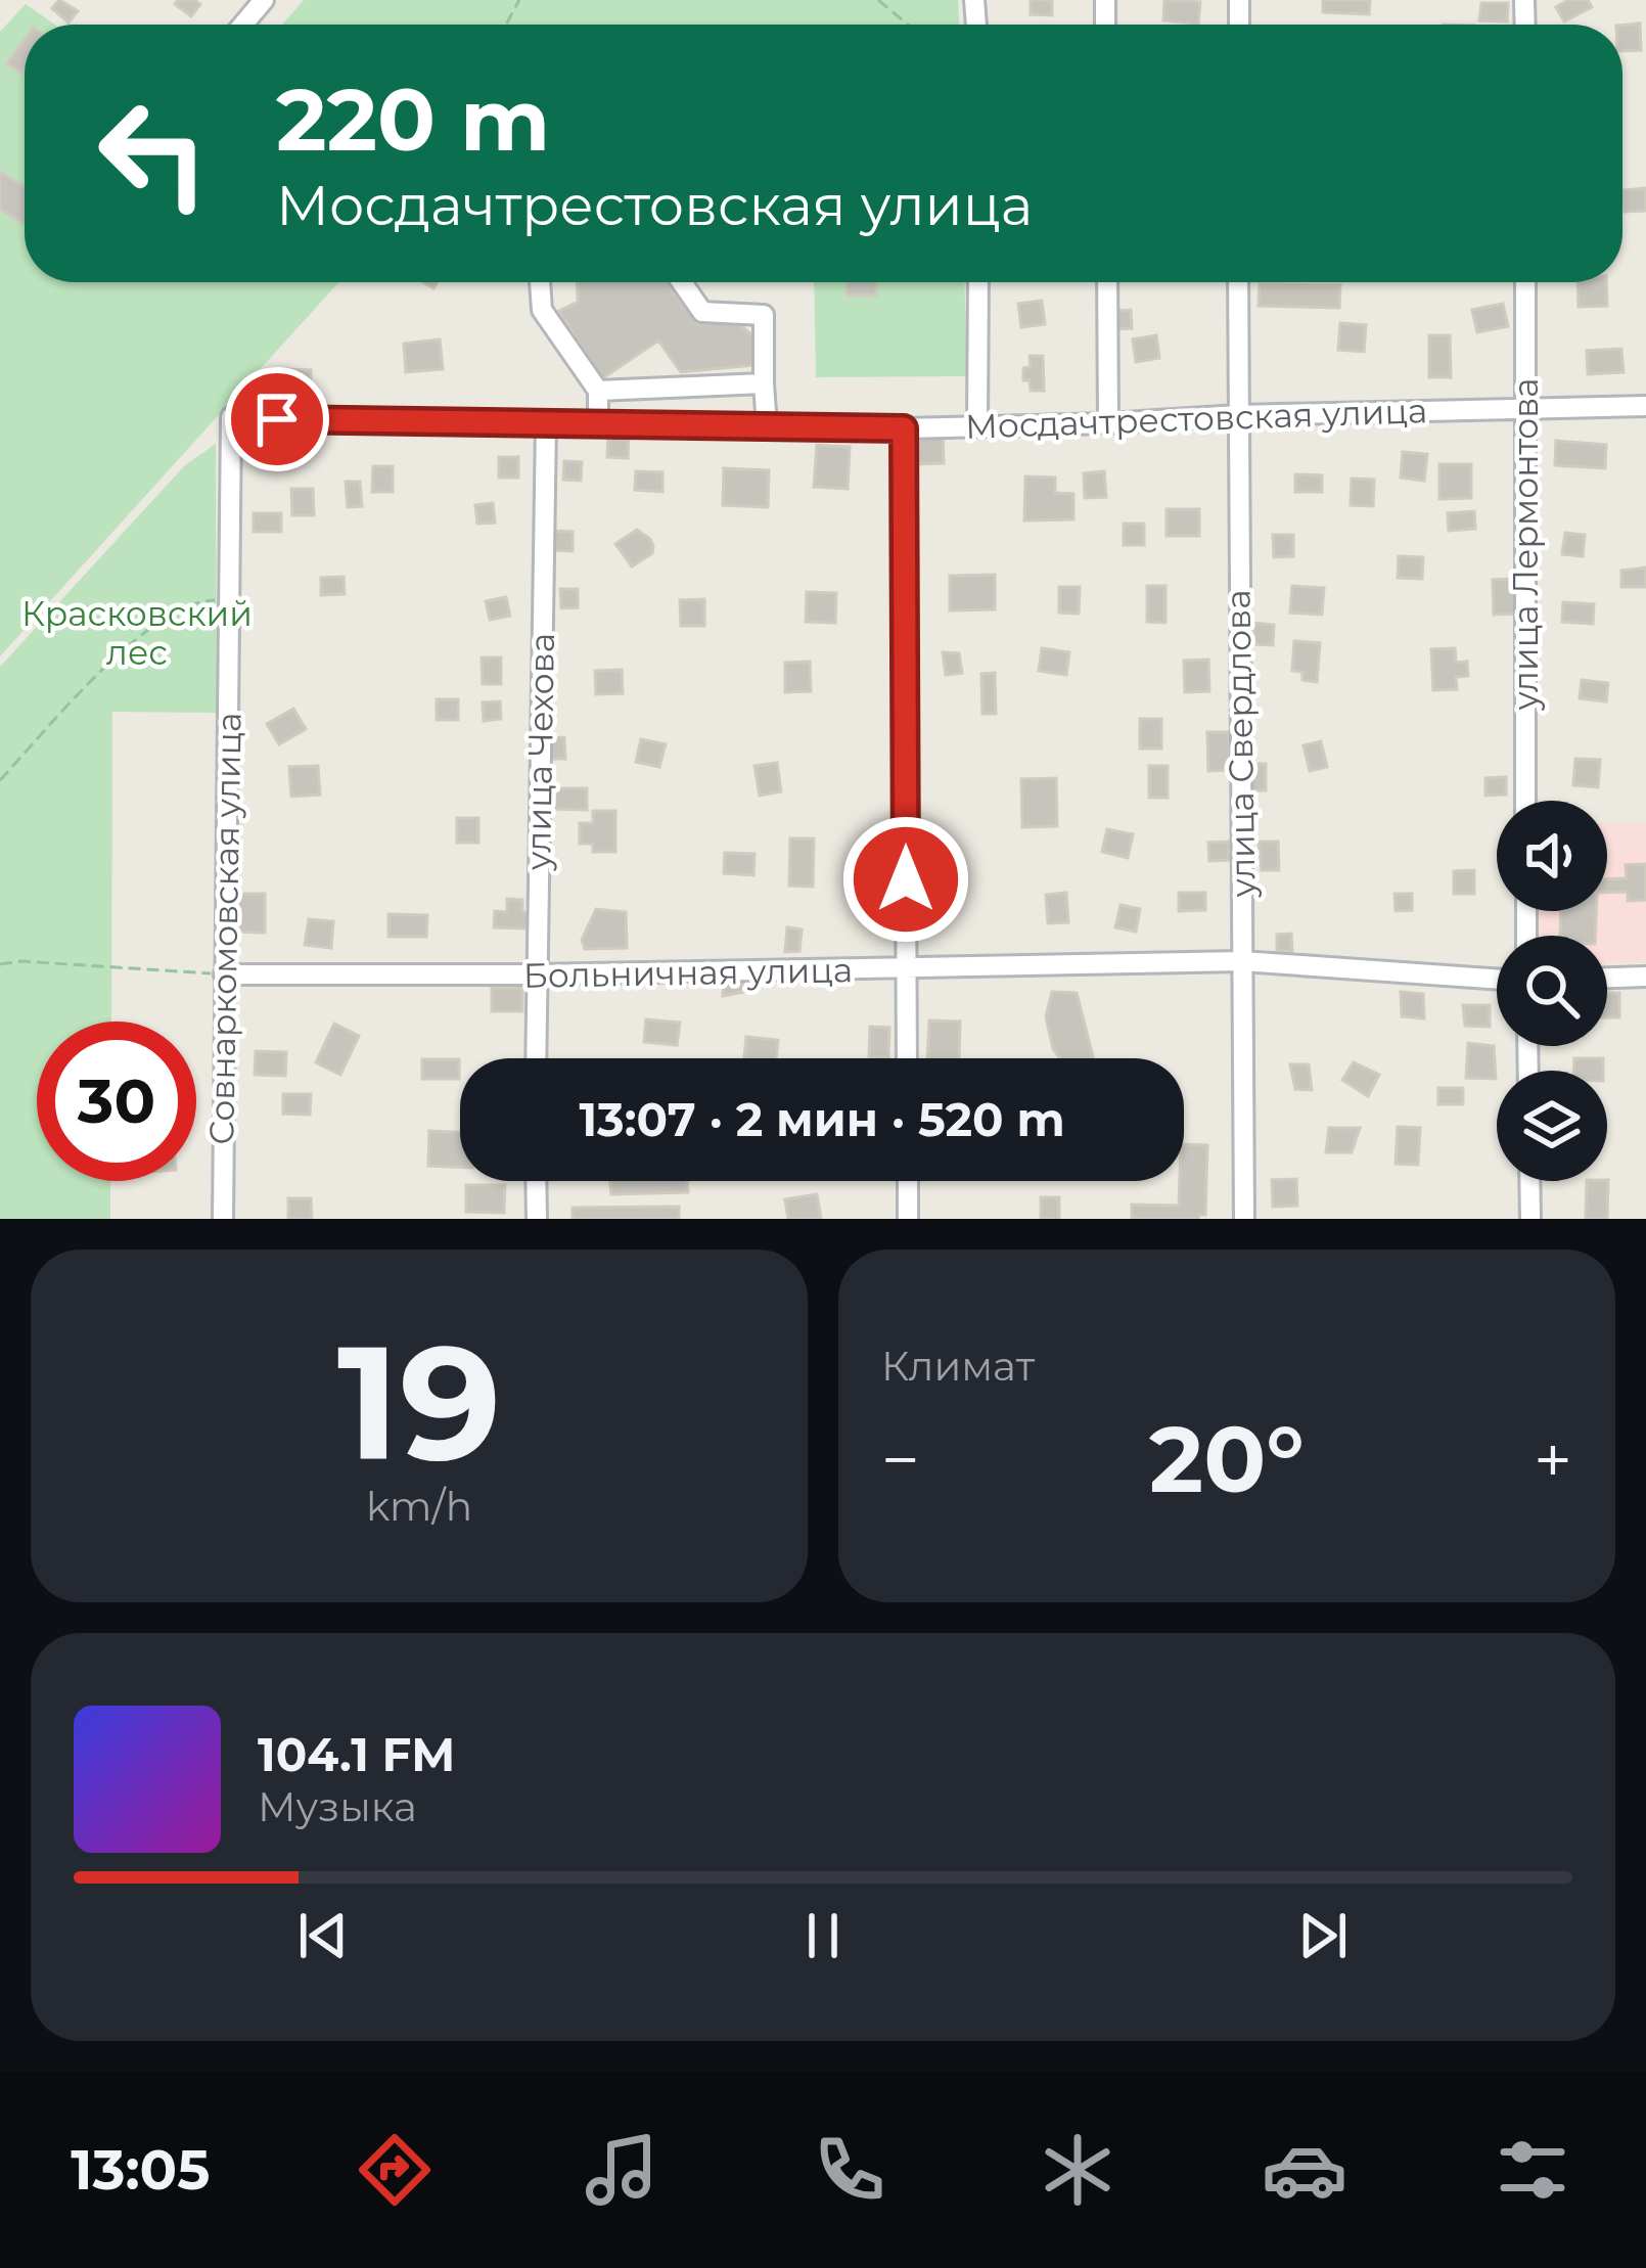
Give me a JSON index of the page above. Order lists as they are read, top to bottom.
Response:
{
  "streets": {
    "street": [
      "Мосдачтрестовская улица",
      "улица Лермонтова",
      "улица Свердлова",
      "улица Чехова",
      "Совнаркомовская улица",
      "Больничная улица"
    ]
  },
  "crossings": [
    ["Мосдачтрестовская улица", "улица Лермонтова"],
    ["Мосдачтрестовская улица", "улица Свердлова"],
    ["Мосдачтрестовская улица", "улица Чехова"],
    ["Мосдачтрестовская улица", "Совнаркомовская улица"],
    ["улица Свердлова", "Больничная улица"],
    ["улица Чехова", "Больничная улица"],
    ["Совнаркомовская улица", "Больничная улица"]
  ],
  "parks": ["Красковский лес"],
  "page": {
    "turn": ["220 m", "Мосдачтрестовская улица"],
    "limit": "30",
    "trip": "13:07 · 2 мин · 520 m",
    "tile": [
      ["19", "km/h"],
      "Климат"
    ],
    "heat": ["−", "20°", "+"],
    "song": ["104.1 FM", "Музыка"],
    "tabs": "13:05"
  }
}
